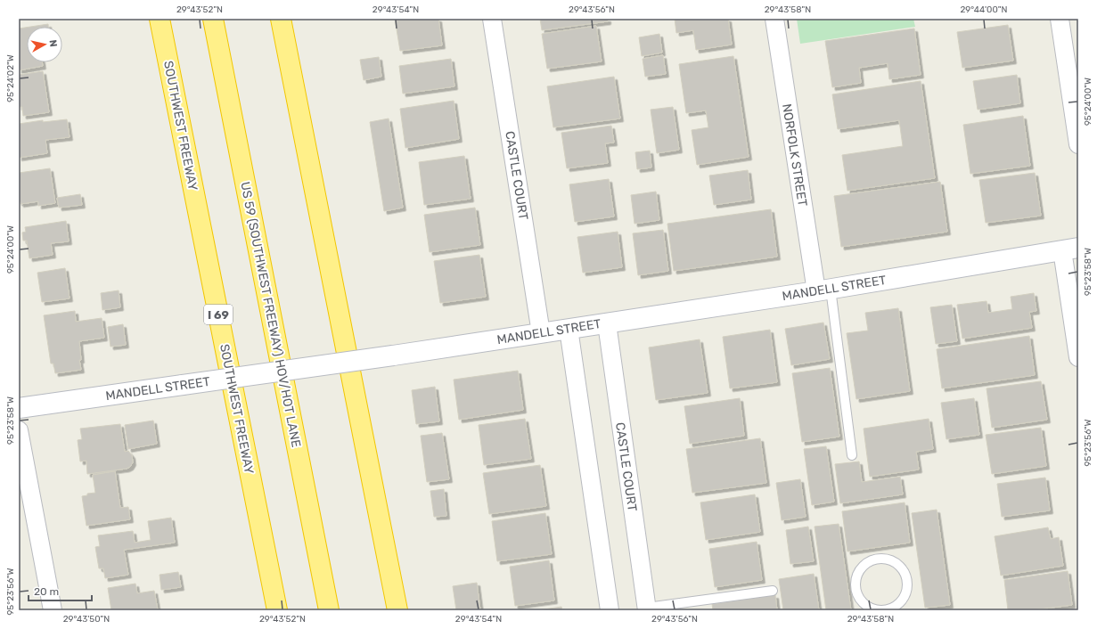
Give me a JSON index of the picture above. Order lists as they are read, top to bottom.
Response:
{
  "streets": {
    "highway": ["SOUTHWEST FREEWAY", "I 69", "US 59 (SOUTHWEST FREEWAY) HOV/HOT LANE"],
    "street": ["NORFOLK STREET", "CASTLE COURT", "MANDELL STREET"]
  },
  "crossings": [
    ["NORFOLK STREET", "MANDELL STREET"],
    ["CASTLE COURT", "MANDELL STREET"]
  ],
  "scale_bar": "20 m",
  "north": "right",
  "coordinates": [
    "29°43'52\"N",
    "29°43'54\"N",
    "29°43'56\"N",
    "29°43'58\"N",
    "29°44'00\"N",
    "95°24'02\"W",
    "95°24'00\"W",
    "95°23'58\"W",
    "95°23'56\"W",
    "29°43'50\"N"
  ]
}
